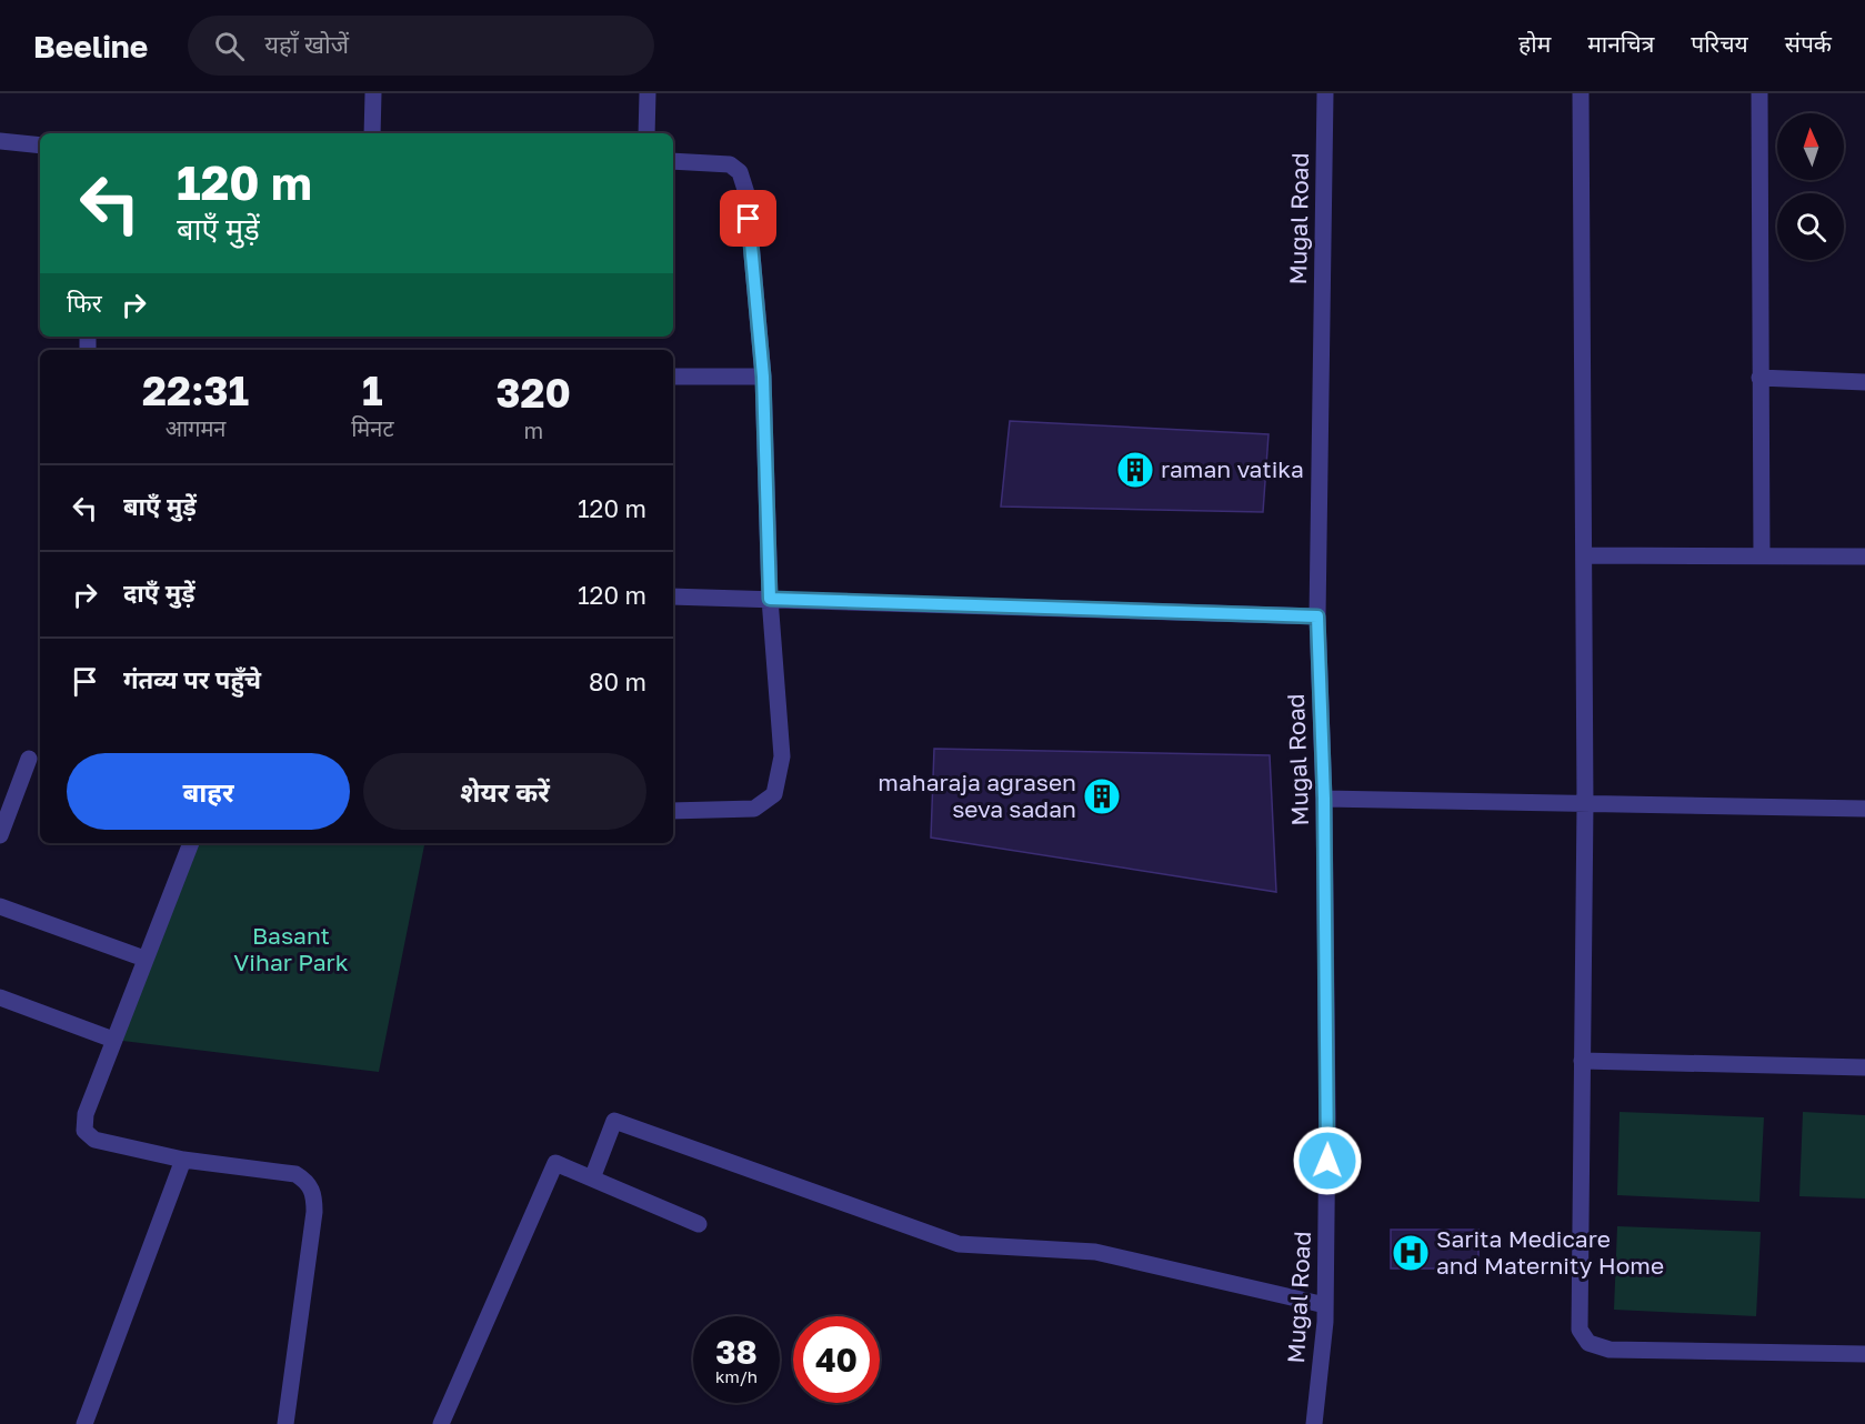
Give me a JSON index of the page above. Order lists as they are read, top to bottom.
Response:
{
  "streets": {
    "street": ["Mugal Road"]
  },
  "parks": ["Basant Vihar Park"],
  "places": {
    "building": ["raman vatika", "maharaja agrasen seva sadan"],
    "hospital": ["Sarita Medicare and Maternity Home"]
  },
  "north": "top",
  "page": {
    "header": "Beeline",
    "search": "यहाँ खोजें",
    "nav": [
      "होम",
      "मानचित्र",
      "परिचय",
      "संपर्क"
    ],
    "turn": ["120 m", "बाएँ मुड़ें"],
    "then": "फिर",
    "eta": [
      "22:31",
      "आगमन",
      "1",
      "मिनट",
      "320",
      "m"
    ],
    "list": [
      {
        "name": "बाएँ मुड़ें",
        "value": "120 m"
      },
      {
        "name": "दाएँ मुड़ें",
        "value": "120 m"
      },
      {
        "name": "गंतव्य पर पहुँचे",
        "value": "80 m"
      }
    ],
    "buttons": ["बाहर", "शेयर करें"],
    "speed": "38 km/h",
    "limit": "40"
  }
}
